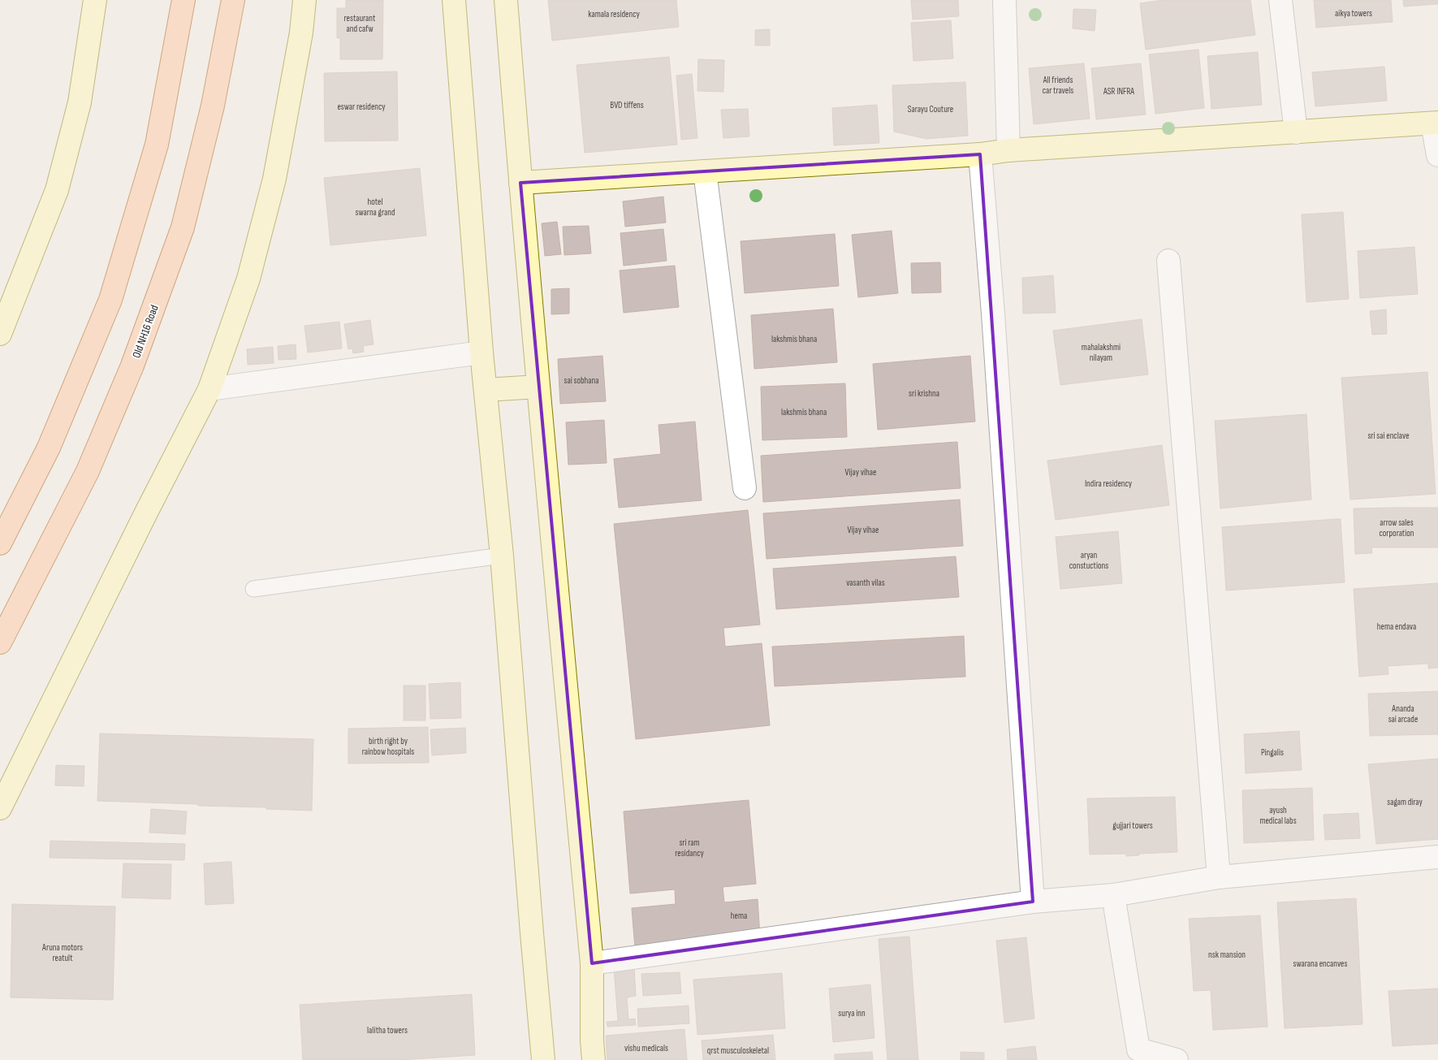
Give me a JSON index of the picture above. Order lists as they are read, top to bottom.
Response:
{
  "streets": {
    "main road": ["Old NH16 Road"]
  },
  "house_numbers": [
    "aikya towers",
    "kamala residency",
    "restaurant and cafw",
    "All friends car travels",
    "ASR INFRA",
    "BVD tiffens",
    "eswar residency",
    "Sarayu Couture",
    "hotel swarna grand",
    "lakshmis bhana",
    "mahalakshmi nilayam",
    "sai sobhana",
    "sri krishna",
    "lakshmis bhana",
    "sri sai enclave",
    "Vijay vihae",
    "Indira residency",
    "arrow sales corporation",
    "Vijay vihae",
    "aryan constuctions",
    "vasanth vilas",
    "hema endava",
    "Ananda sai arcade",
    "birth right by rainbow hospitals",
    "Pingalis",
    "sagam diray",
    "ayush medical labs",
    "gujjari towers",
    "sri ram residancy",
    "hema",
    "Aruna motors reatult",
    "nsk mansion",
    "swarana encanves",
    "surya inn",
    "lalitha towers",
    "vishu medicals",
    "qrst musculoskeletal"
  ]
}
